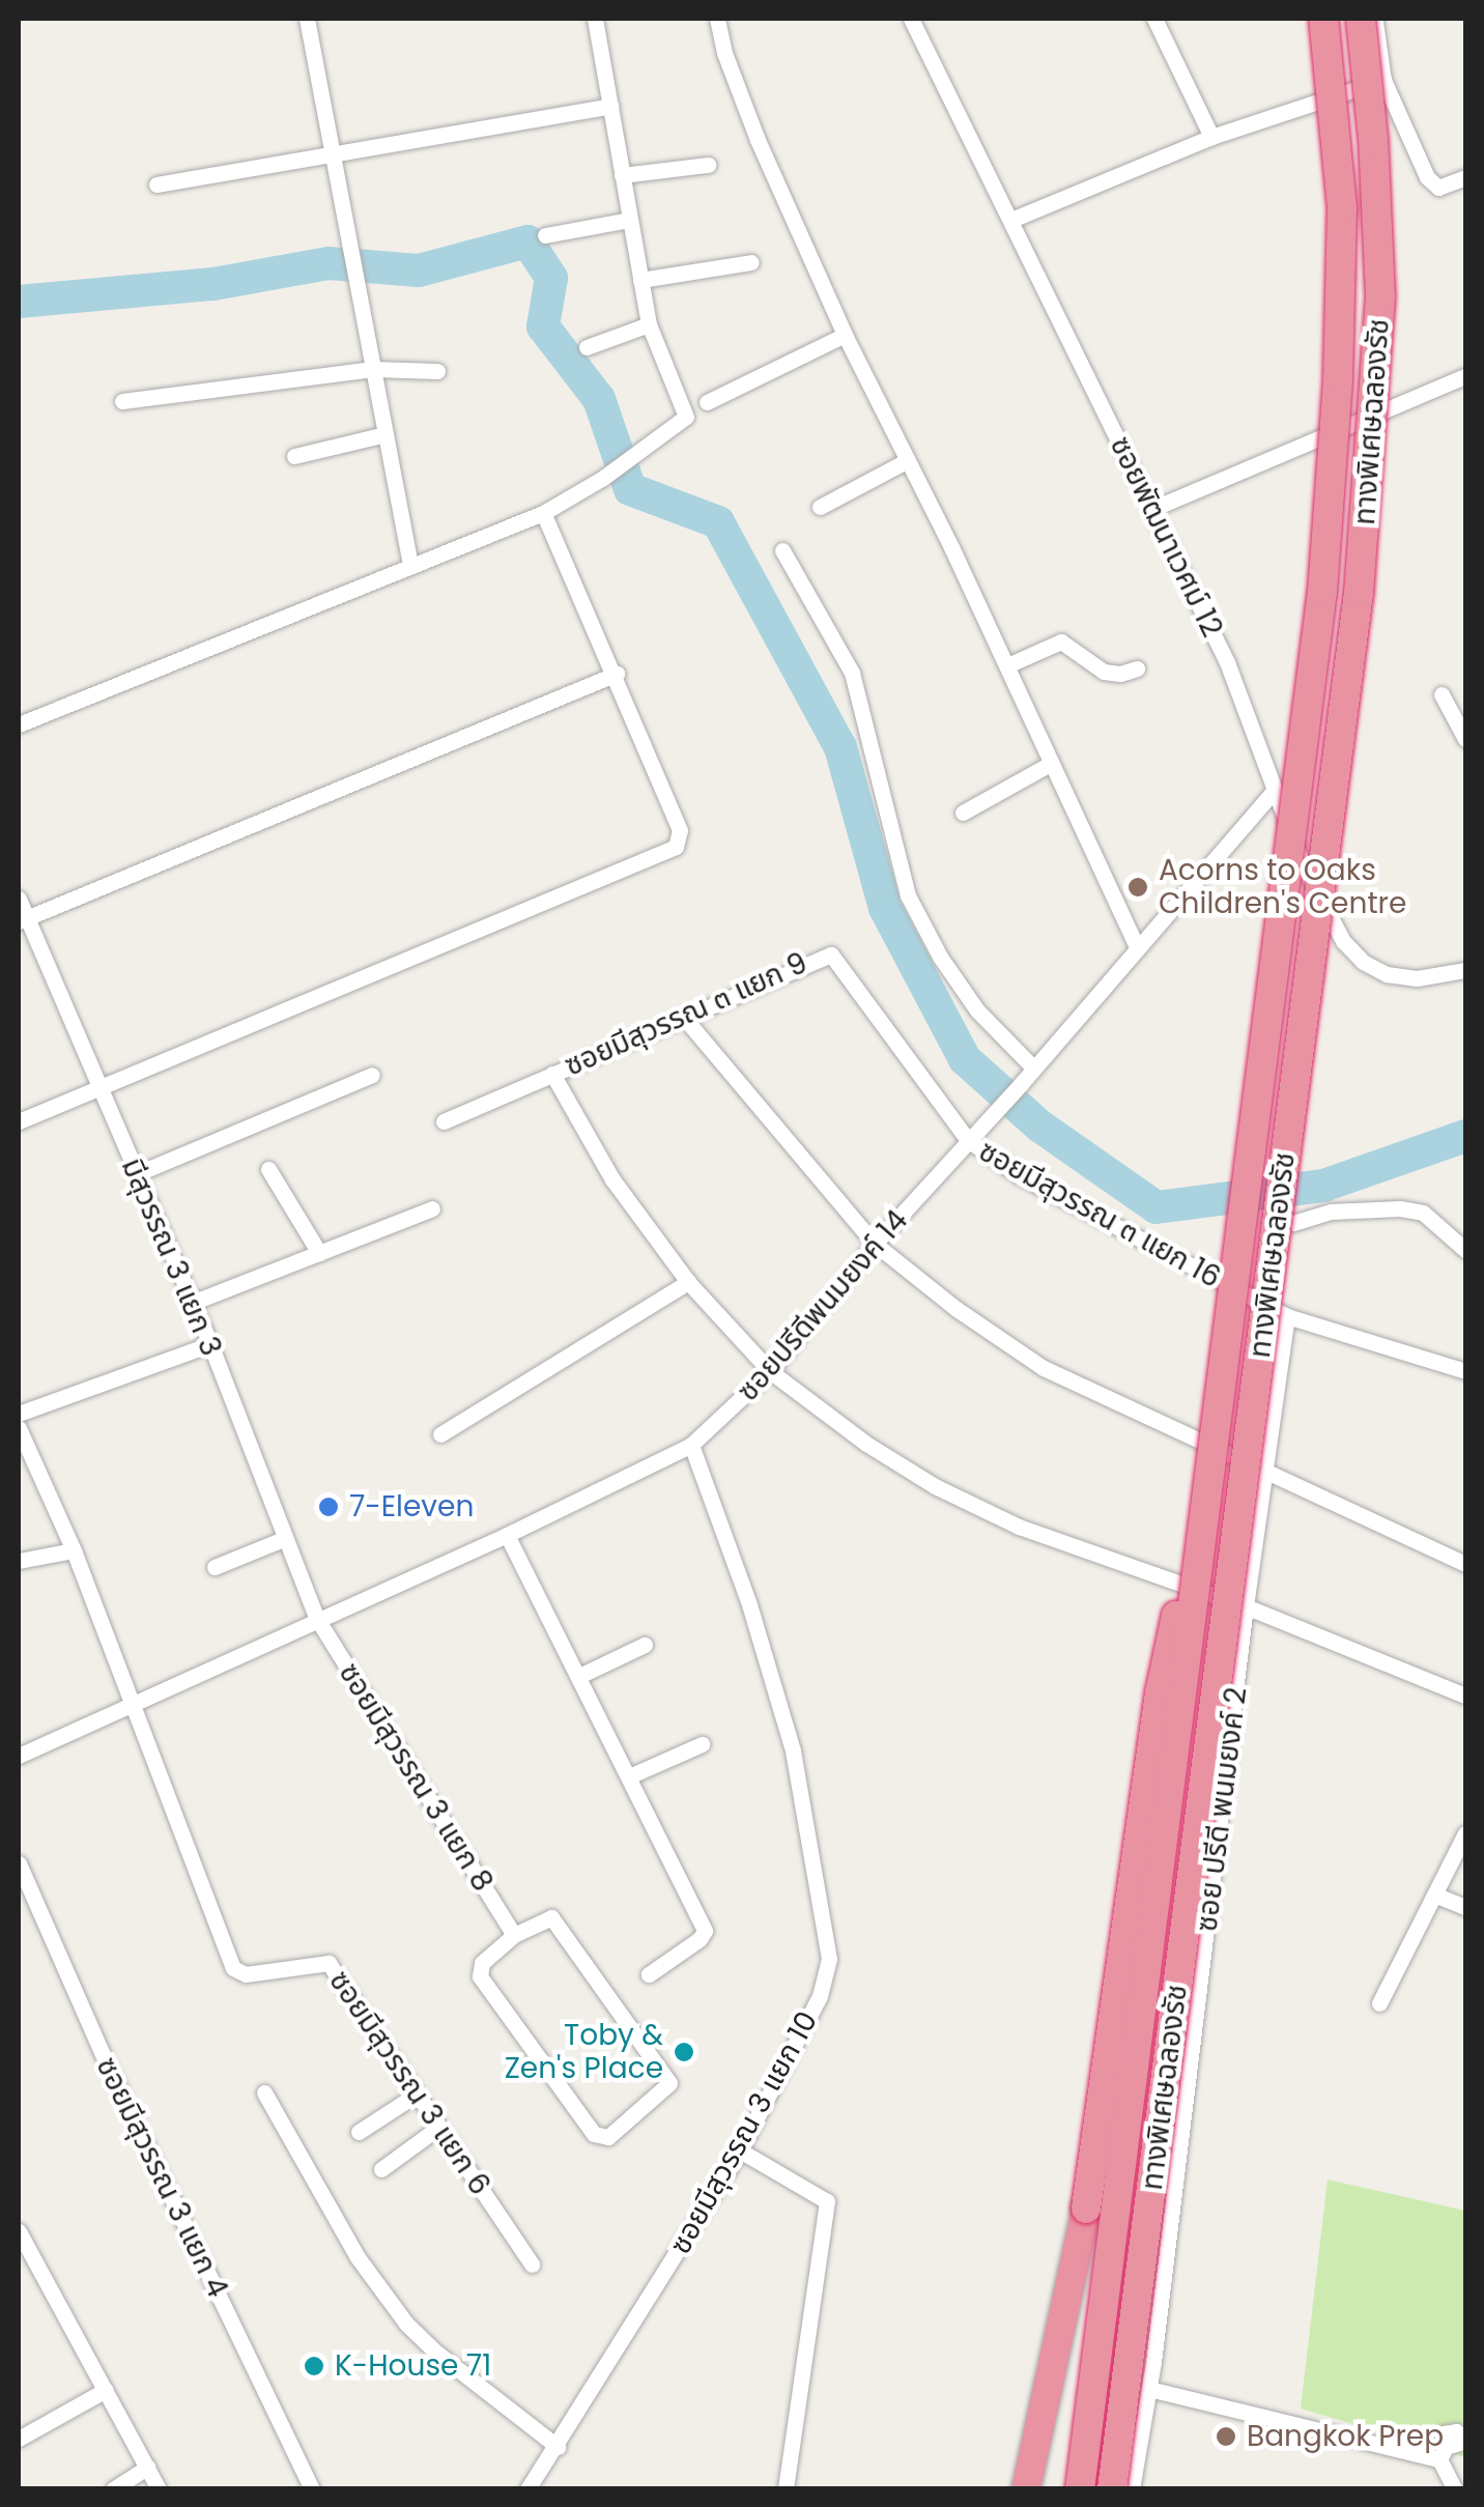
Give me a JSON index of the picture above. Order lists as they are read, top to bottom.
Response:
{
  "streets": {
    "highway": ["ทางพิเศษฉลองรัช"],
    "street": [
      "ซอยพัฒนาเวศม์ 12",
      "ซอยมีสุวรรณ ๓ แยก 9",
      "ซอยมีสุวรรณ ๓ แยก 16",
      "มีสุวรรณ 3 แยก 3",
      "ซอยปรีดีพนมยงค์ 14",
      "ซอยมีสุวรรณ 3 แยก 8",
      "ซอย ปรีดี พนมยงค์ 2",
      "ซอยมีสุวรรณ 3 แยก 6",
      "ซอยมีสุวรรณ 3 แยก 10",
      "ซอยมีสุวรรณ 3 แยก 4"
    ]
  },
  "crossings": [
    ["ซอยพัฒนาเวศม์ 12", "ซอยปรีดีพนมยงค์ 14"],
    ["ซอยมีสุวรรณ ๓ แยก 9", "ซอยมีสุวรรณ ๓ แยก 16"],
    ["ซอยมีสุวรรณ ๓ แยก 9", "ซอยปรีดีพนมยงค์ 14"],
    ["ซอยมีสุวรรณ ๓ แยก 16", "ซอยปรีดีพนมยงค์ 14"],
    ["ซอยมีสุวรรณ ๓ แยก 16", "ซอย ปรีดี พนมยงค์ 2"],
    ["มีสุวรรณ 3 แยก 3", "ซอยปรีดีพนมยงค์ 14"],
    ["มีสุวรรณ 3 แยก 3", "ซอยมีสุวรรณ 3 แยก 8"],
    ["ซอยปรีดีพนมยงค์ 14", "ซอยมีสุวรรณ 3 แยก 8"],
    ["ซอยปรีดีพนมยงค์ 14", "ซอยมีสุวรรณ 3 แยก 6"],
    ["ซอยปรีดีพนมยงค์ 14", "ซอยมีสุวรรณ 3 แยก 10"]
  ],
  "places": [
    "Acorns to Oaks Children's Centre",
    "7-Eleven",
    "Toby & Zen's Place",
    "K-House 71",
    "Bangkok Prep"
  ]
}
